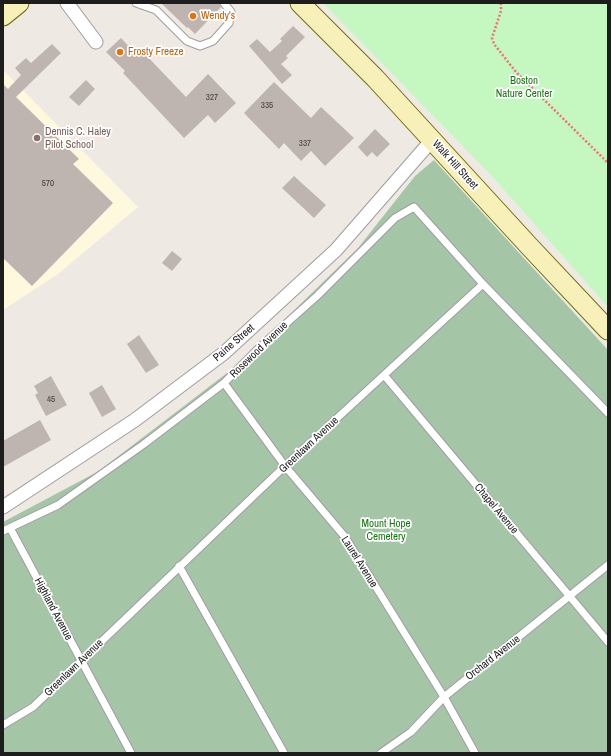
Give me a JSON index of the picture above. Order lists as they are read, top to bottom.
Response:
{
  "streets": {
    "main road": ["Walk Hill Street"],
    "street": ["Paine Street"],
    "lane": [
      "Rosewood Avenue",
      "Greenlawn Avenue",
      "Chapel Avenue",
      "Laurel Avenue",
      "Highland Avenue",
      "Orchard Avenue"
    ]
  },
  "crossings": [
    ["Walk Hill Street", "Paine Street"],
    ["Rosewood Avenue", "Greenlawn Avenue"],
    ["Rosewood Avenue", "Laurel Avenue"],
    ["Rosewood Avenue", "Highland Avenue"],
    ["Greenlawn Avenue", "Chapel Avenue"],
    ["Greenlawn Avenue", "Laurel Avenue"],
    ["Greenlawn Avenue", "Highland Avenue"],
    ["Chapel Avenue", "Orchard Avenue"],
    ["Laurel Avenue", "Orchard Avenue"]
  ],
  "parks": ["Boston Nature Center", "Mount Hope Cemetery"],
  "places": ["Wendy's", "Frosty Freeze", "Dennis C. Haley Pilot School"],
  "house_numbers": [
    "327",
    "335",
    "337",
    "570",
    "45"
  ]
}
